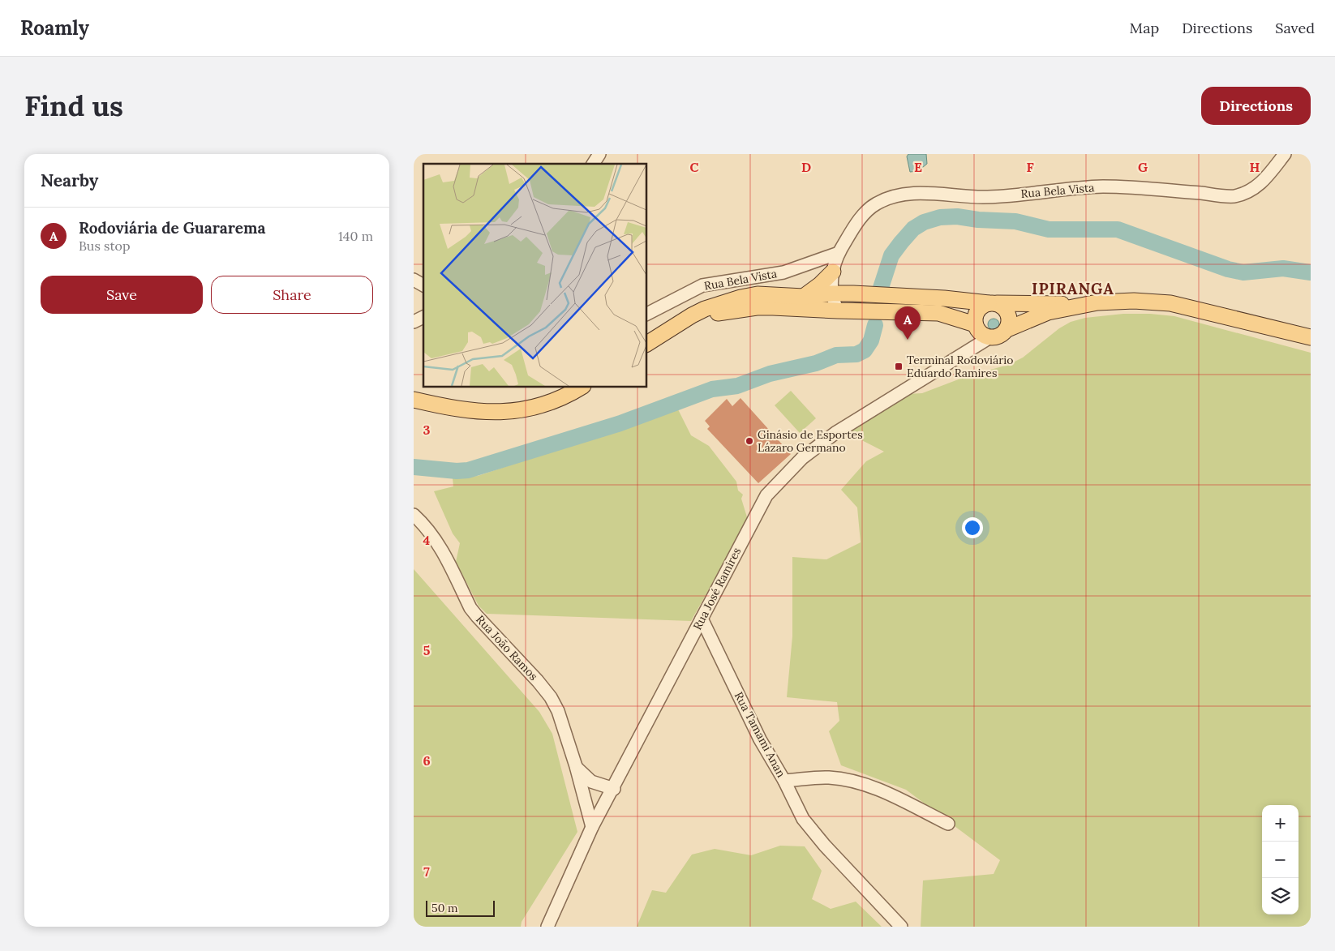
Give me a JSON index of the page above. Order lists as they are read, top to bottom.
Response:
{
  "streets": {
    "street": [
      "Rua Bela Vista",
      "Rua José Ramires",
      "Rua João Ramos",
      "Rua Tamami Anan"
    ]
  },
  "crossings": [
    ["Rua José Ramires", "Rua João Ramos"],
    ["Rua José Ramires", "Rua Tamami Anan"]
  ],
  "districts": ["IPIRANGA"],
  "places": {
    "transit": ["Terminal Rodoviário Eduardo Ramires"],
    "other": ["Ginásio de Esportes Lázaro Germano"]
  },
  "scale_bar": "50 m",
  "page": {
    "header": "Roamly",
    "nav": ["Map", "Directions", "Saved"],
    "buttons": [
      "Directions",
      ["Save", "Share"]
    ],
    "title": "Find us",
    "heading": "Nearby",
    "list": [
      {
        "mark": "A",
        "name": "Rodoviária de Guararema",
        "note": "Bus stop",
        "value": "140 m"
      }
    ],
    "pins": "A",
    "map_buttons": ["+", "−"],
    "scale": "50 m"
  },
  "grid": {
    "columns": [
      "C",
      "D",
      "E",
      "F",
      "G",
      "H"
    ],
    "rows": [
      "3",
      "4",
      "5",
      "6",
      "7"
    ]
  }
}
